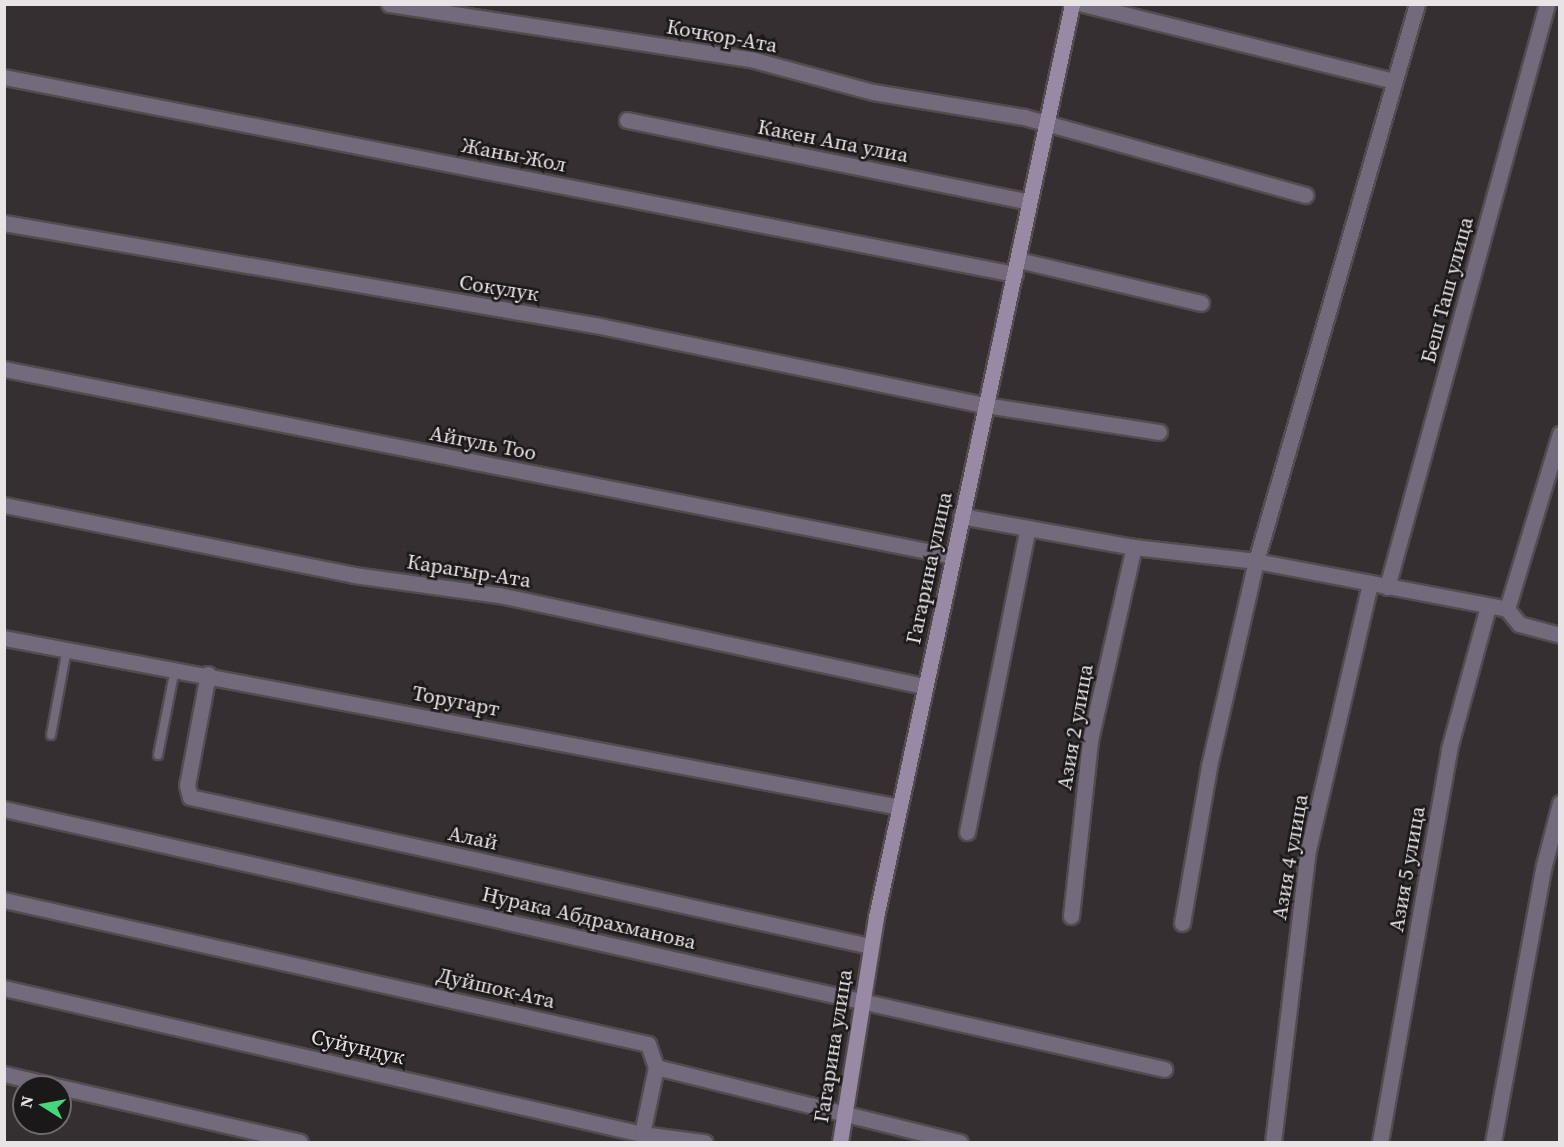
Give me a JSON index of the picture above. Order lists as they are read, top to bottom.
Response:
{
  "streets": {
    "main road": ["Гагарина улица"],
    "street": [
      "Кочкор-Ата",
      "Какен Апа улиа",
      "Жаны-Жол",
      "Сокулук",
      "Беш Таш улица",
      "Айгуль Тоо",
      "Карагыр-Ата",
      "Торугарт",
      "Азия 2 улица",
      "Алай",
      "Азия 4 улица",
      "Азия 5 улица",
      "Нурака Абдрахманова",
      "Дуйшок-Ата",
      "Суйундук"
    ]
  },
  "crossings": [
    ["Кочкор-Ата", "Гагарина улица"],
    ["Какен Апа улиа", "Гагарина улица"],
    ["Жаны-Жол", "Гагарина улица"],
    ["Сокулук", "Гагарина улица"],
    ["Айгуль Тоо", "Гагарина улица"],
    ["Гагарина улица", "Карагыр-Ата"],
    ["Гагарина улица", "Торугарт"],
    ["Гагарина улица", "Алай"],
    ["Гагарина улица", "Нурака Абдрахманова"],
    ["Торугарт", "Алай"]
  ],
  "north": "left"
}
